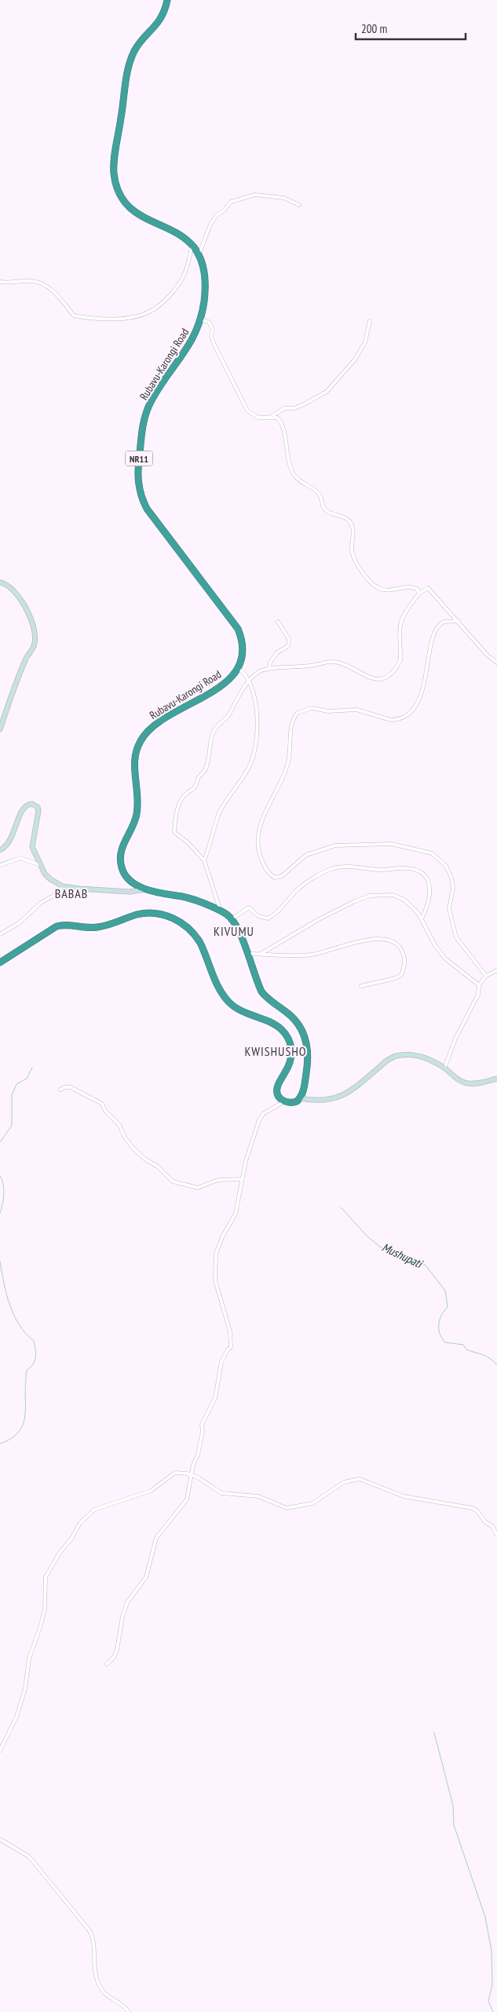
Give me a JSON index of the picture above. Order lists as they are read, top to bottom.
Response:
{
  "streets": {
    "highway": ["Rubavu-Karongi Road", "NR11"]
  },
  "districts": ["BABAB", "KIVUMU", "KWISHUSHO"],
  "water": ["Mushupati"],
  "scale_bar": "200 m"
}
